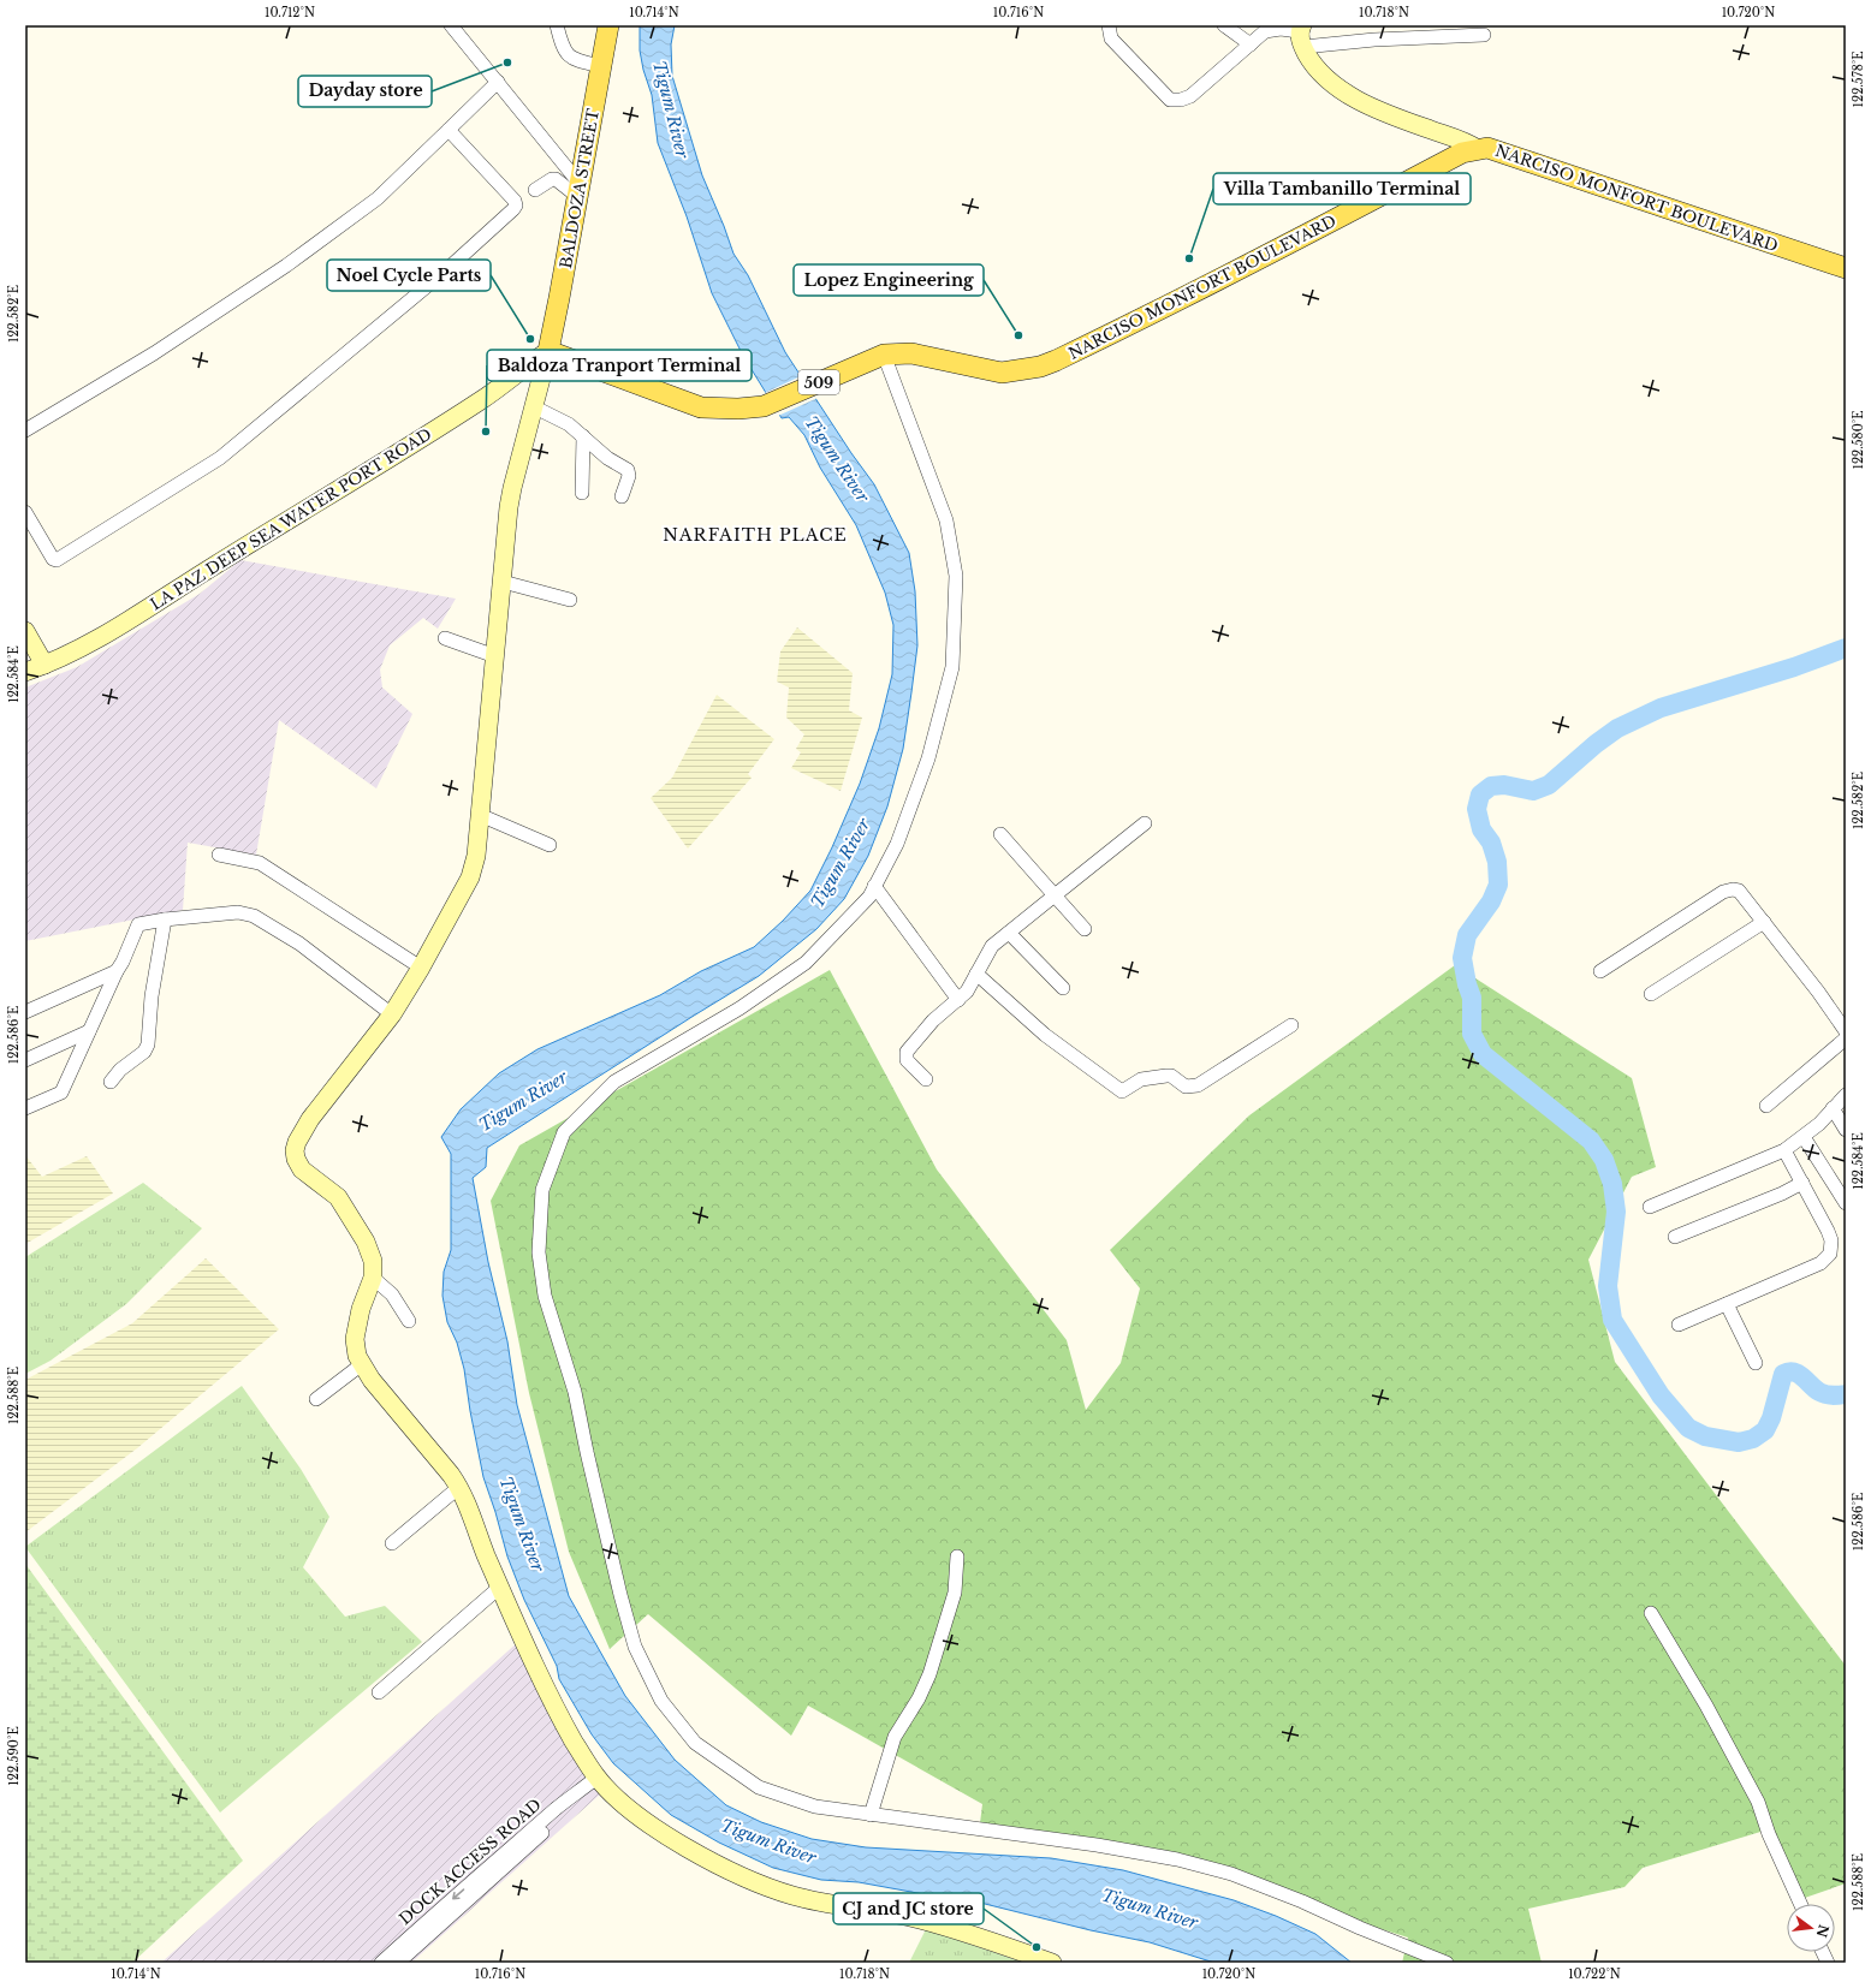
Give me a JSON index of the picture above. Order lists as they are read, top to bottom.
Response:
{
  "streets": {
    "main road": ["BALDOZA STREET", "NARCISO MONFORT BOULEVARD", "509"],
    "street": ["LA PAZ DEEP SEA WATER PORT ROAD", "DOCK ACCESS ROAD"]
  },
  "crossings": [
    ["BALDOZA STREET", "NARCISO MONFORT BOULEVARD"],
    ["BALDOZA STREET", "LA PAZ DEEP SEA WATER PORT ROAD"],
    ["NARCISO MONFORT BOULEVARD", "LA PAZ DEEP SEA WATER PORT ROAD"]
  ],
  "districts": ["NARFAITH PLACE"],
  "water": ["Tigum River"],
  "places": [
    "Dayday store",
    "Villa Tambanillo Terminal",
    "Lopez Engineering",
    "Noel Cycle Parts",
    "Baldoza Tranport Terminal",
    "CJ and JC store"
  ],
  "north": "right",
  "coordinates": [
    "10.712°N",
    "10.714°N",
    "10.716°N",
    "10.718°N",
    "10.720°N",
    "122.578°E",
    "122.582°E",
    "122.580°E",
    "122.584°E",
    "122.586°E",
    "122.588°E",
    "122.590°E",
    "10.722°N"
  ]
}
